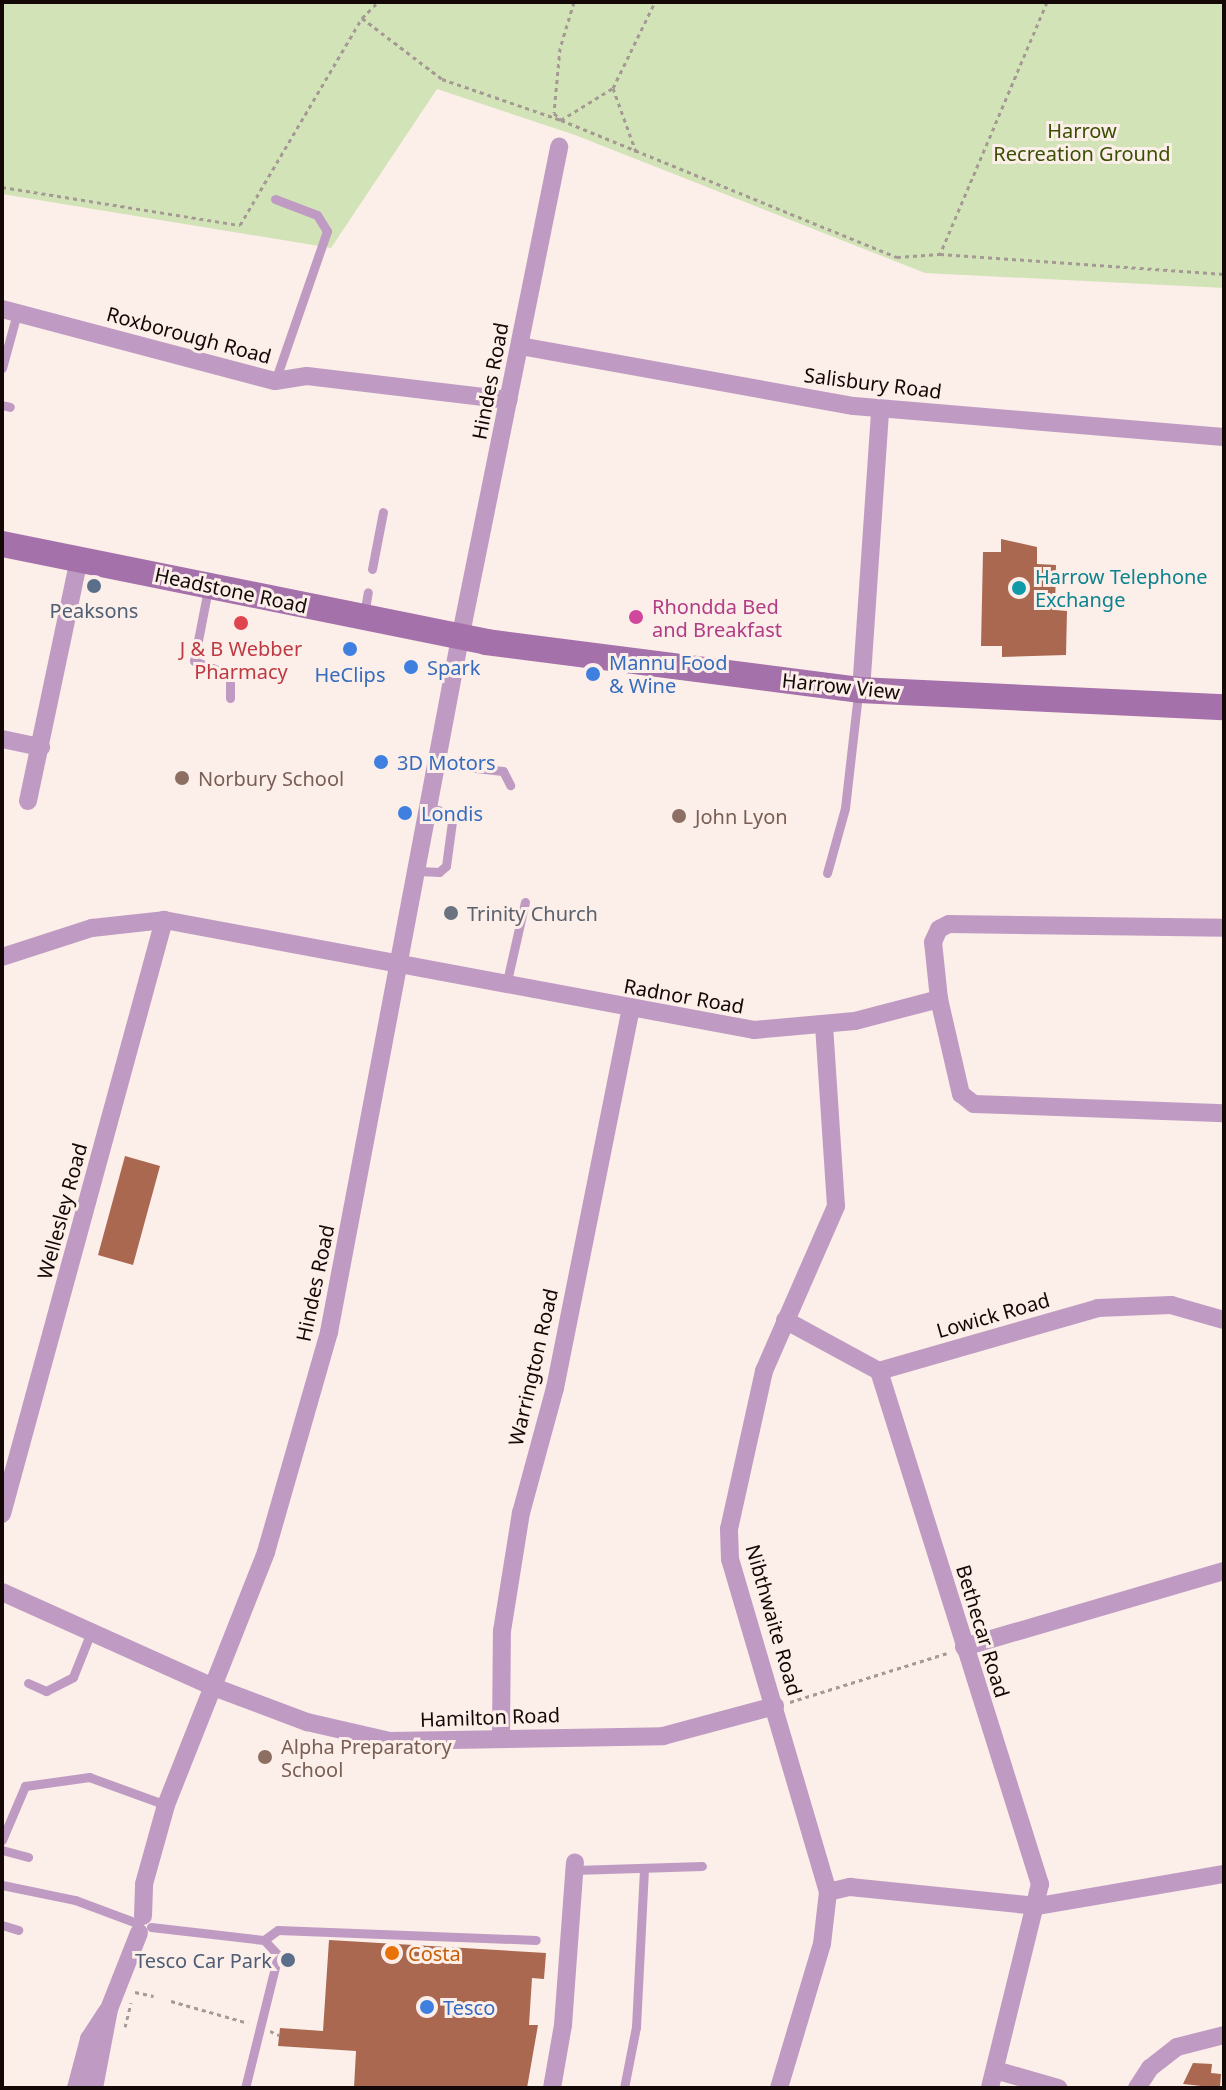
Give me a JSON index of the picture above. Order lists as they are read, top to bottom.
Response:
{
  "streets": {
    "street": [
      "Roxborough Road",
      "Hindes Road",
      "Salisbury Road",
      "Headstone Road",
      "Harrow View",
      "Radnor Road",
      "Wellesley Road",
      "Lowick Road",
      "Warrington Road",
      "Nibthwaite Road",
      "Bethecar Road",
      "Hamilton Road"
    ]
  },
  "crossings": [
    ["Roxborough Road", "Hindes Road"],
    ["Hindes Road", "Salisbury Road"],
    ["Hindes Road", "Headstone Road"],
    ["Hindes Road", "Harrow View"],
    ["Hindes Road", "Radnor Road"],
    ["Hindes Road", "Hamilton Road"],
    ["Headstone Road", "Harrow View"],
    ["Radnor Road", "Wellesley Road"],
    ["Radnor Road", "Warrington Road"],
    ["Radnor Road", "Nibthwaite Road"],
    ["Lowick Road", "Bethecar Road"],
    ["Warrington Road", "Hamilton Road"],
    ["Nibthwaite Road", "Hamilton Road"]
  ],
  "parks": ["Harrow Recreation Ground"],
  "places": [
    "Peaksons",
    "Harrow Telephone Exchange",
    "Rhondda Bed and Breakfast",
    "J & B Webber Pharmacy",
    "HeClips",
    "Spark",
    "Mannu Food & Wine",
    "3D Motors",
    "Norbury School",
    "Londis",
    "John Lyon",
    "Trinity Church",
    "Alpha Preparatory School",
    "Costa",
    "Tesco Car Park",
    "Tesco"
  ]
}
